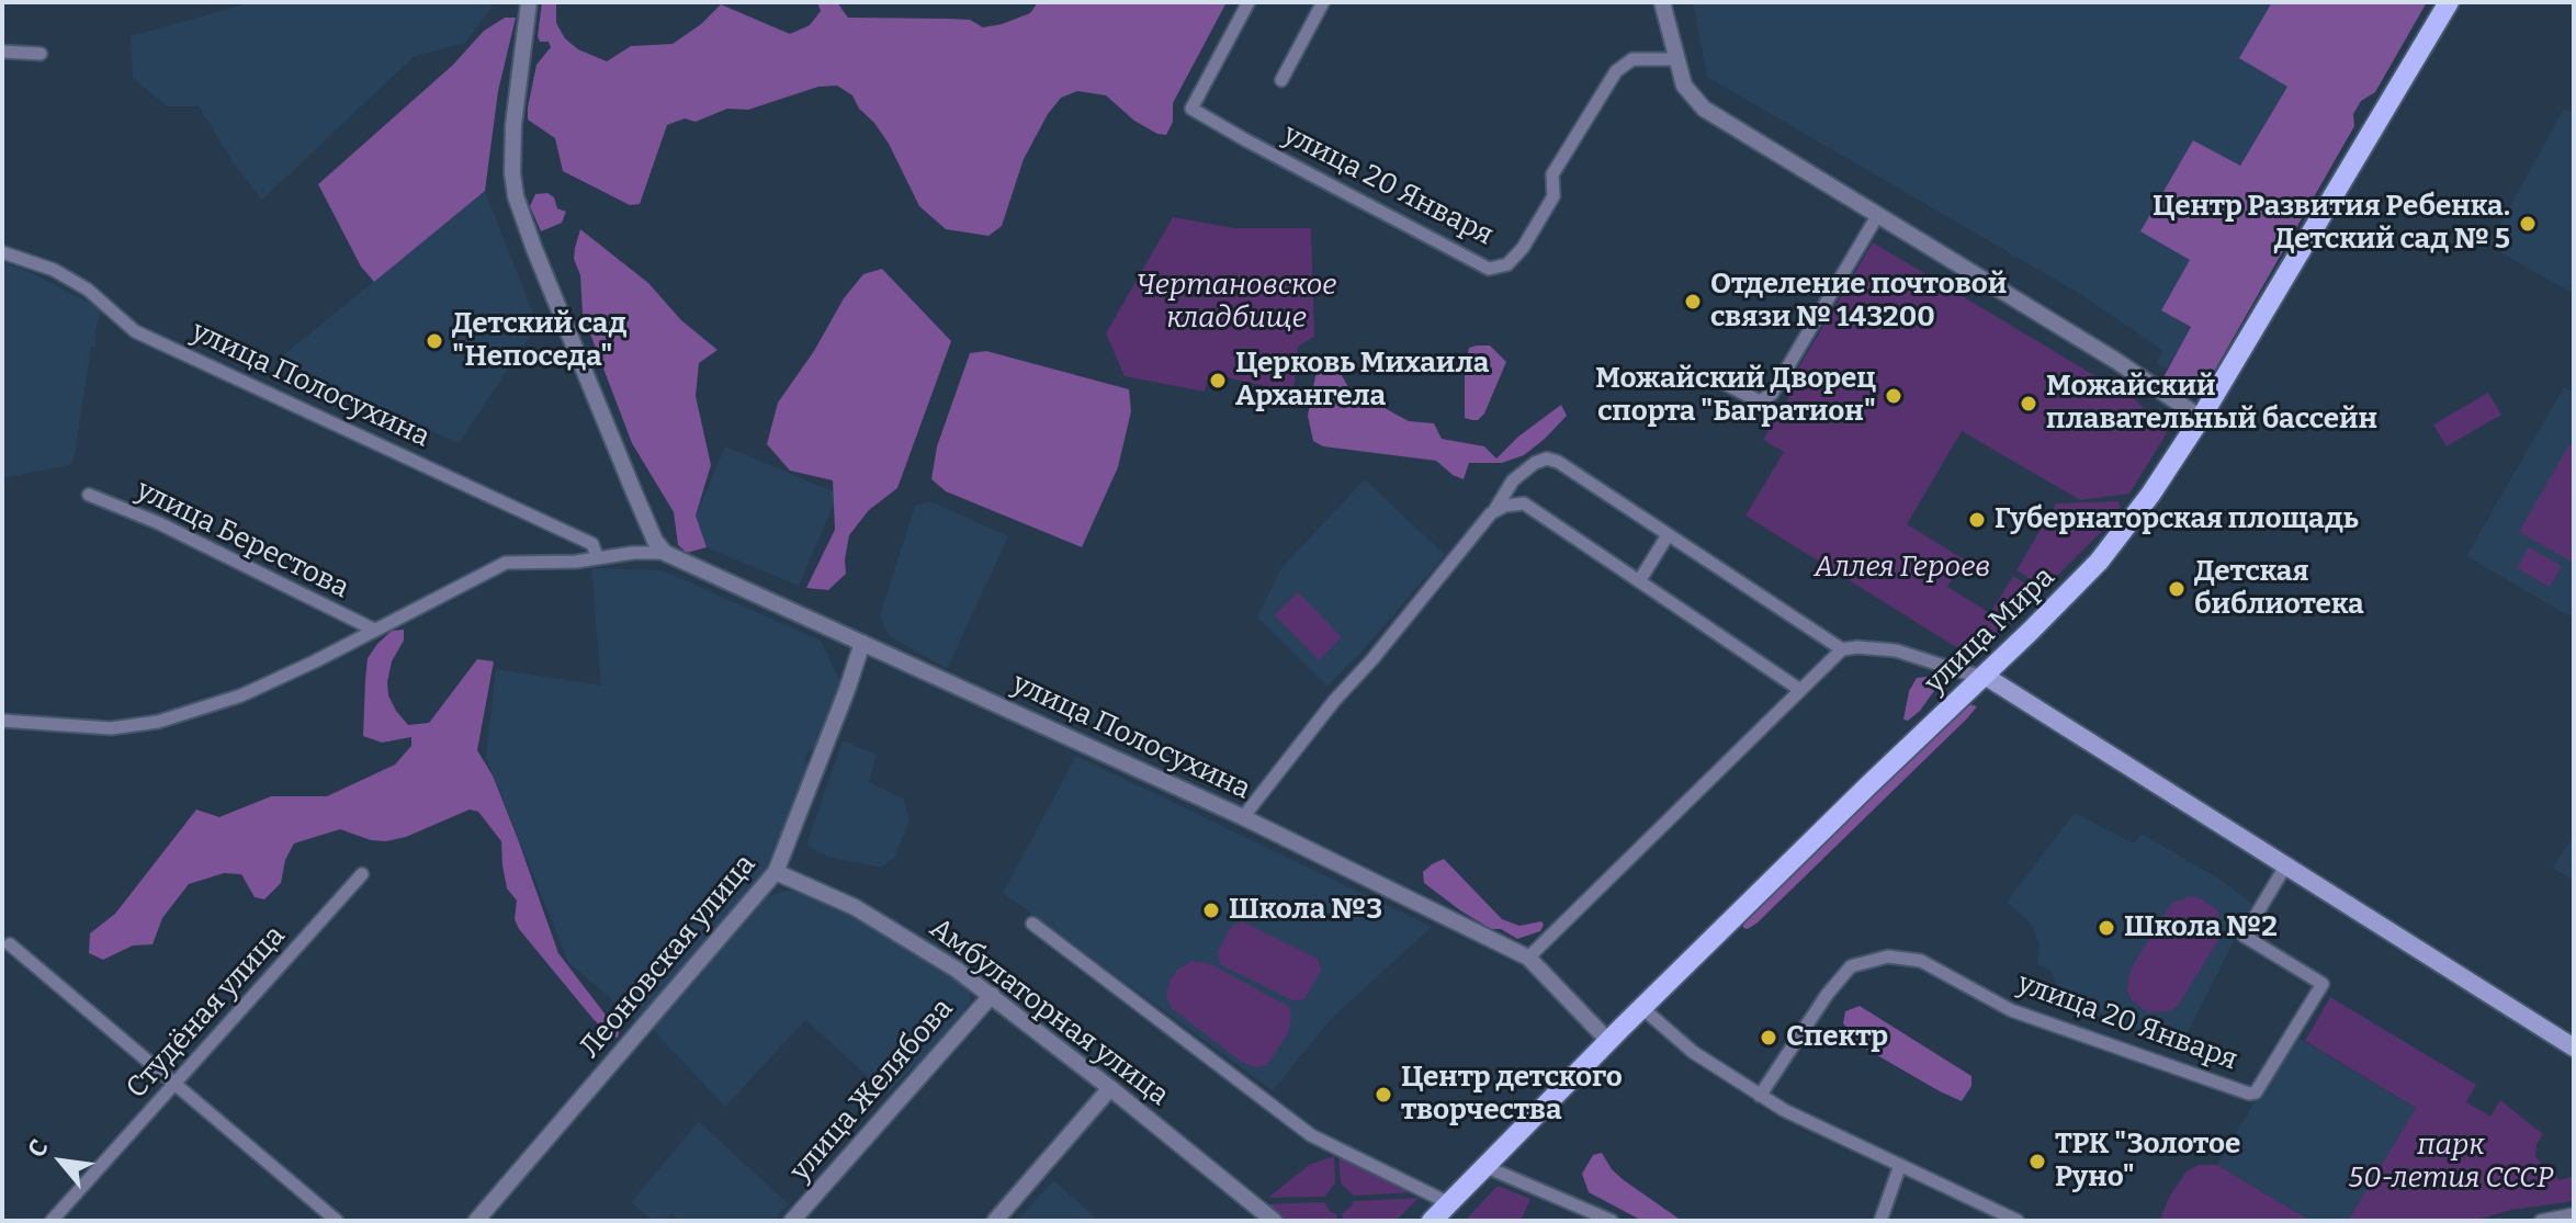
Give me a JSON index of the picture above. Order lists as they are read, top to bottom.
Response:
{
  "streets": {
    "main road": ["улица Мира"],
    "street": [
      "улица 20 Января",
      "улица Полосухина",
      "улица Берестова",
      "Леоновская улица",
      "Студёная улица",
      "Амбулаторная улица",
      "улица Желябова"
    ]
  },
  "crossings": [
    ["улица Полосухина", "улица Берестова"],
    ["улица Полосухина", "улица Мира"],
    ["улица Полосухина", "Леоновская улица"],
    ["Леоновская улица", "Амбулаторная улица"],
    ["Амбулаторная улица", "улица Желябова"]
  ],
  "parks": ["Чертановское кладбище", "Аллея Героев", "парк 50-летия СССР"],
  "places": [
    "Центр Развития Ребенка. Детский сад № 5",
    "Отделение почтовой связи № 143200",
    "Детский сад \"Непоседа\"",
    "Церковь Михаила Архангела",
    "Можайский Дворец спорта \"Багратион\"",
    "Можайский плавательный бассейн",
    "Губернаторская площадь",
    "Детская библиотека",
    "Школа №3",
    "Школа №2",
    "Спектр",
    "Центр детского творчества",
    "ТРК \"Золотое Руно\""
  ],
  "north": "top left"
}
